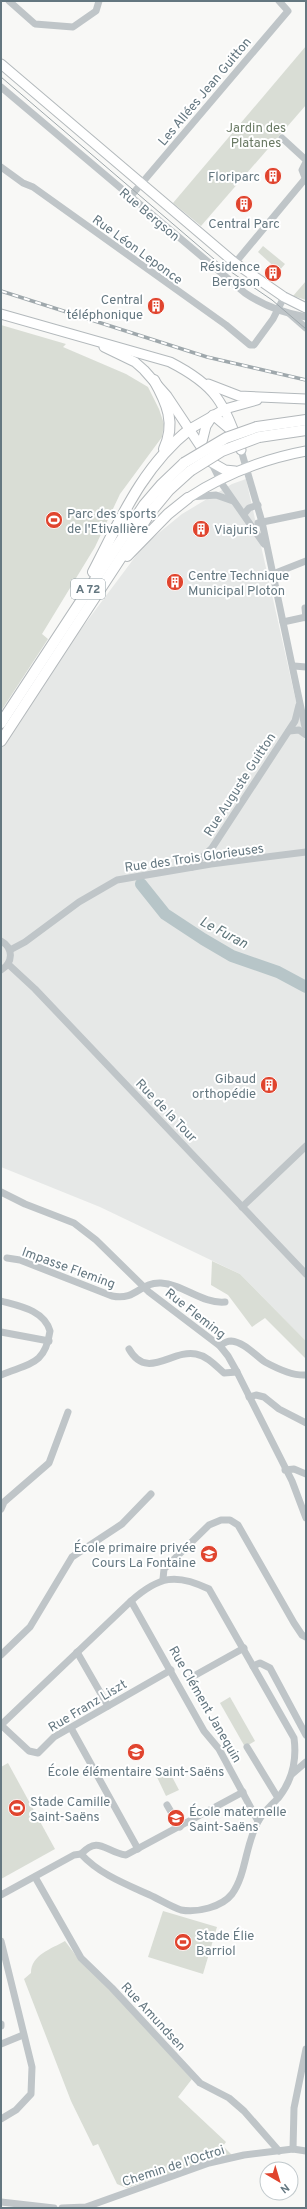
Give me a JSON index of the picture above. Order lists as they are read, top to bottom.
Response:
{
  "streets": {
    "highway": ["A 72"],
    "main road": ["Rue Bergson"],
    "street": [
      "Les Allées Jean Guitton",
      "Rue Léon Leponce",
      "Rue Auguste Guitton",
      "Rue des Trois Glorieuses",
      "Rue de la Tour",
      "Impasse Fleming",
      "Rue Fleming",
      "Rue Clément Janequin",
      "Rue Franz Liszt",
      "Rue Amundsen",
      "Chemin de l'Octroi"
    ]
  },
  "crossings": [
    ["Les Allées Jean Guitton", "Rue Bergson"],
    ["Rue Bergson", "Rue Léon Leponce"],
    ["Rue Auguste Guitton", "Rue des Trois Glorieuses"],
    ["Impasse Fleming", "Rue Fleming"],
    ["Rue Clément Janequin", "Rue Franz Liszt"],
    ["Rue Amundsen", "Chemin de l'Octroi"]
  ],
  "water": ["Le Furan"],
  "parks": ["Jardin des Platanes"],
  "places": {
    "building": [
      "Floriparc",
      "Central Parc",
      "Résidence Bergson",
      "Central téléphonique",
      "Viajuris",
      "Centre Technique Municipal Ploton",
      "Gibaud orthopédie"
    ],
    "sports": ["Parc des sports de l'Etivallière", "Stade Camille Saint-Saëns", "Stade Élie Barriol"],
    "school or university": ["École primaire privée Cours La Fontaine", "École élémentaire Saint-Saëns", "École maternelle Saint-Saëns"]
  },
  "north": "bottom right"
}
